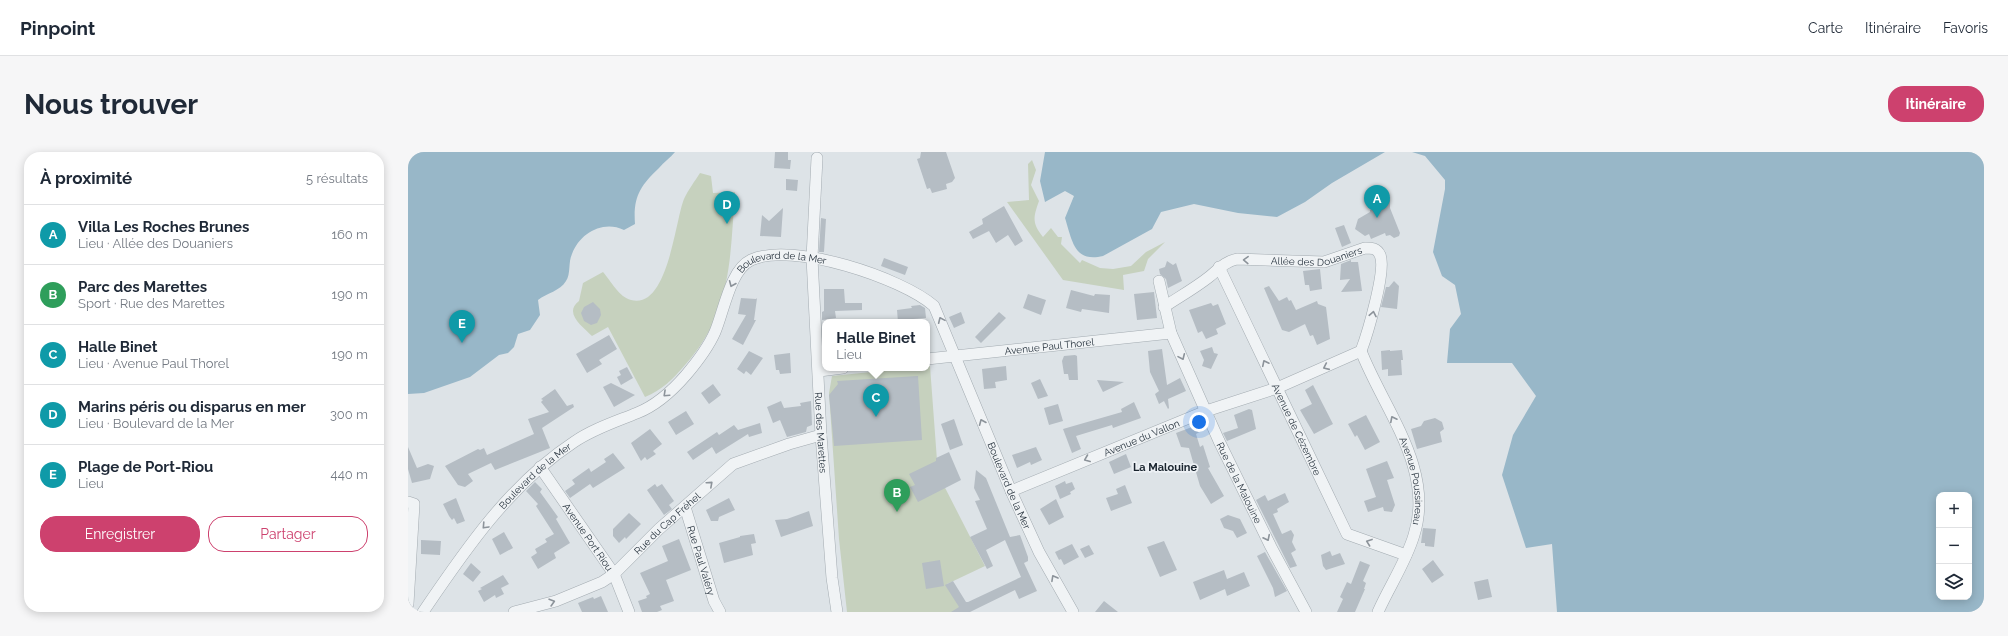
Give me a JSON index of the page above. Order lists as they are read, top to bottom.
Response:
{
  "streets": {
    "street": [
      "Allée des Douaniers",
      "Boulevard de la Mer",
      "Avenue Paul Thorel",
      "Avenue de Cézembre",
      "Rue des Marettes",
      "Avenue du Vallon",
      "Avenue Poussineau",
      "Rue de la Malouine",
      "Rue du Cap Fréhel",
      "Avenue Port Riou",
      "Rue Paul Valéry"
    ]
  },
  "crossings": [
    ["Allée des Douaniers", "Avenue de Cézembre"],
    ["Allée des Douaniers", "Avenue du Vallon"],
    ["Allée des Douaniers", "Avenue Poussineau"],
    ["Allée des Douaniers", "Rue de la Malouine"],
    ["Boulevard de la Mer", "Avenue Paul Thorel"],
    ["Boulevard de la Mer", "Rue des Marettes"],
    ["Boulevard de la Mer", "Avenue du Vallon"],
    ["Boulevard de la Mer", "Avenue Port Riou"],
    ["Avenue Paul Thorel", "Rue de la Malouine"],
    ["Avenue de Cézembre", "Avenue du Vallon"],
    ["Avenue de Cézembre", "Avenue Poussineau"],
    ["Rue des Marettes", "Rue du Cap Fréhel"],
    ["Avenue du Vallon", "Avenue Poussineau"],
    ["Avenue du Vallon", "Rue de la Malouine"],
    ["Rue du Cap Fréhel", "Avenue Port Riou"],
    ["Rue du Cap Fréhel", "Rue Paul Valéry"]
  ],
  "one_way": [
    "Avenue de Cézembre",
    "Avenue du Vallon",
    "Avenue Poussineau",
    "Rue de la Malouine",
    "Rue du Cap Fréhel"
  ],
  "districts": ["La Malouine"],
  "page": {
    "header": "Pinpoint",
    "nav": ["Carte", "Itinéraire", "Favoris"],
    "buttons": [
      "Itinéraire",
      ["Enregistrer", "Partager"]
    ],
    "title": "Nous trouver",
    "heading": ["À proximité", "5 résultats"],
    "pins": [
      "A",
      "D",
      "E",
      "C",
      "B"
    ],
    "list": [
      {
        "mark": "A",
        "name": "Villa Les Roches Brunes",
        "note": "Lieu · Allée des Douaniers",
        "value": "160 m"
      },
      {
        "mark": "B",
        "name": "Parc des Marettes",
        "note": "Sport · Rue des Marettes",
        "value": "190 m"
      },
      {
        "mark": "C",
        "name": "Halle Binet",
        "note": "Lieu · Avenue Paul Thorel",
        "value": "190 m"
      },
      {
        "mark": "D",
        "name": "Marins péris ou disparus en mer",
        "note": "Lieu · Boulevard de la Mer",
        "value": "300 m"
      },
      {
        "mark": "E",
        "name": "Plage de Port-Riou",
        "note": "Lieu",
        "value": "440 m"
      }
    ],
    "popup": ["Halle Binet", "Lieu"],
    "map_buttons": ["+", "−"]
  }
}
